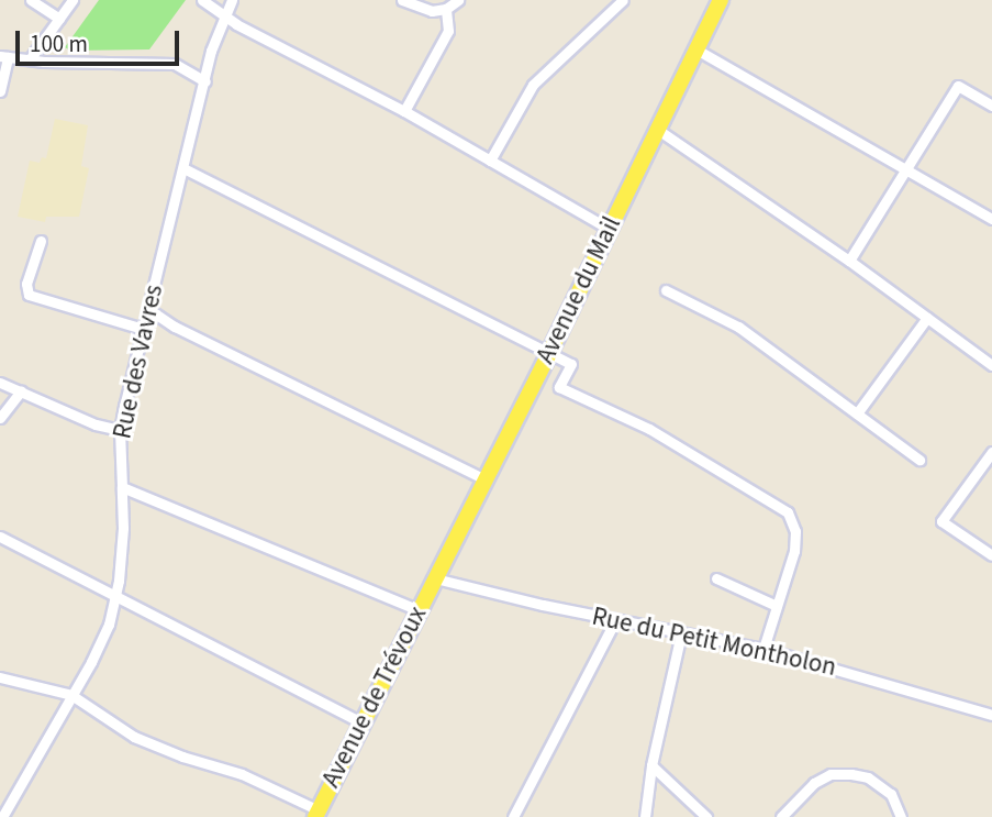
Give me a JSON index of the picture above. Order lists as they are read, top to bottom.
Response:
{
  "streets": {
    "main road": ["Avenue du Mail", "Avenue de Trévoux"],
    "street": ["Rue des Vavres", "Rue du Petit Montholon"]
  },
  "crossings": [
    ["Avenue du Mail", "Rue du Petit Montholon"],
    ["Avenue du Mail", "Avenue de Trévoux"],
    ["Rue du Petit Montholon", "Avenue de Trévoux"]
  ],
  "scale_bar": "100 m"
}
